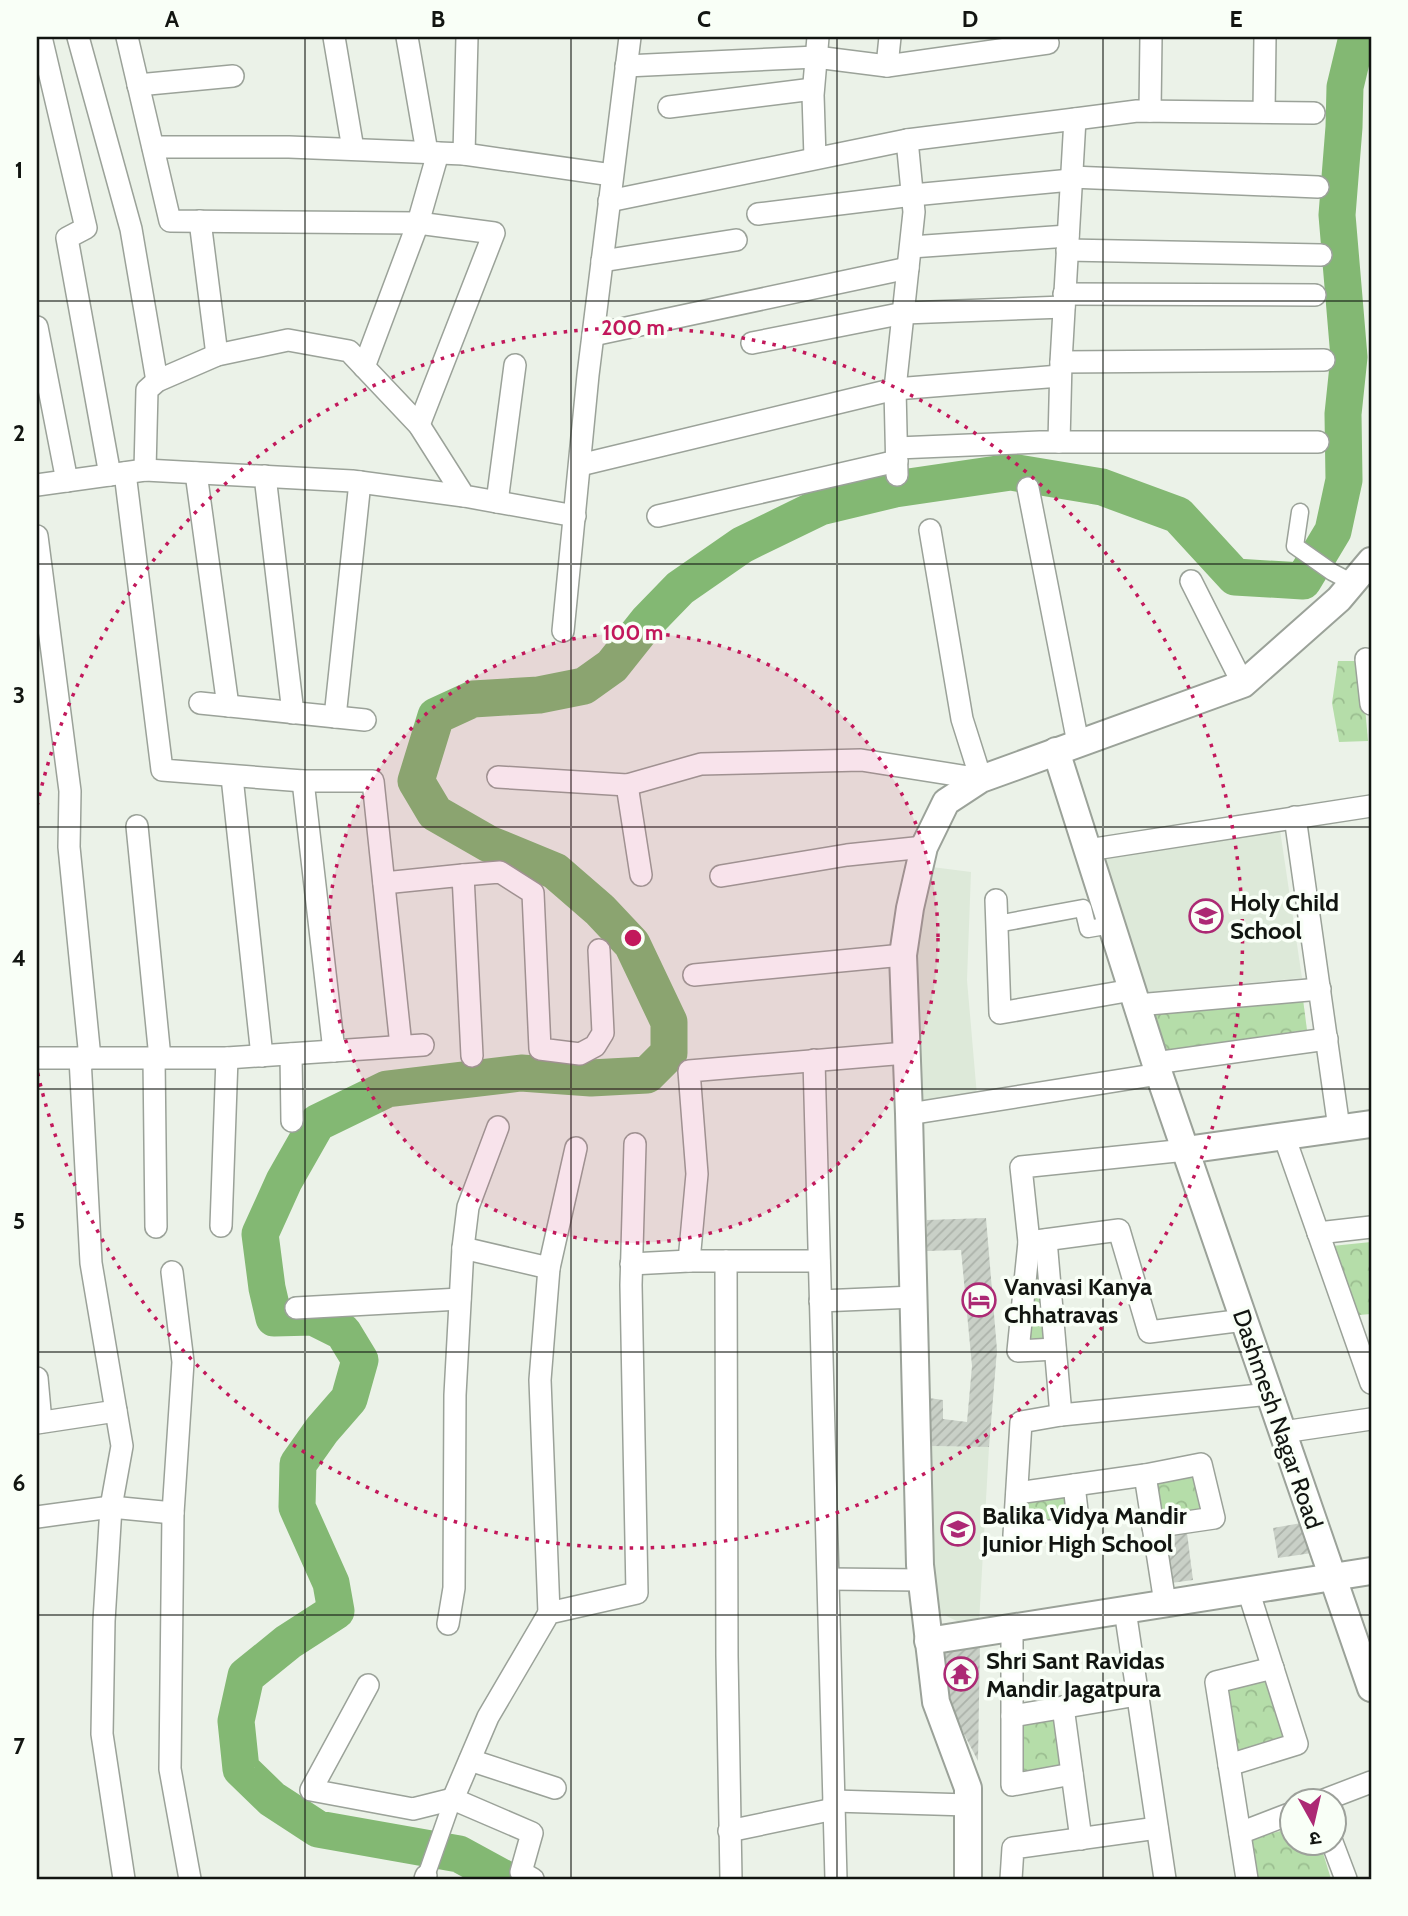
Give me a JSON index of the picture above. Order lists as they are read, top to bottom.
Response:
{
  "streets": {
    "street": ["Dashmesh Nagar Road"]
  },
  "places": {
    "school or university": ["Holy Child School", "Balika Vidya Mandir Junior High School"],
    "hotel": ["Vanvasi Kanya Chhatravas"],
    "temple": ["Shri Sant Ravidas Mandir Jagatpura"]
  },
  "north": "bottom",
  "grid": {
    "columns": [
      "A",
      "B",
      "C",
      "D",
      "E"
    ],
    "rows": [
      "1",
      "2",
      "3",
      "4",
      "5",
      "6",
      "7"
    ]
  },
  "rings": ["200 m", "100 m"]
}
